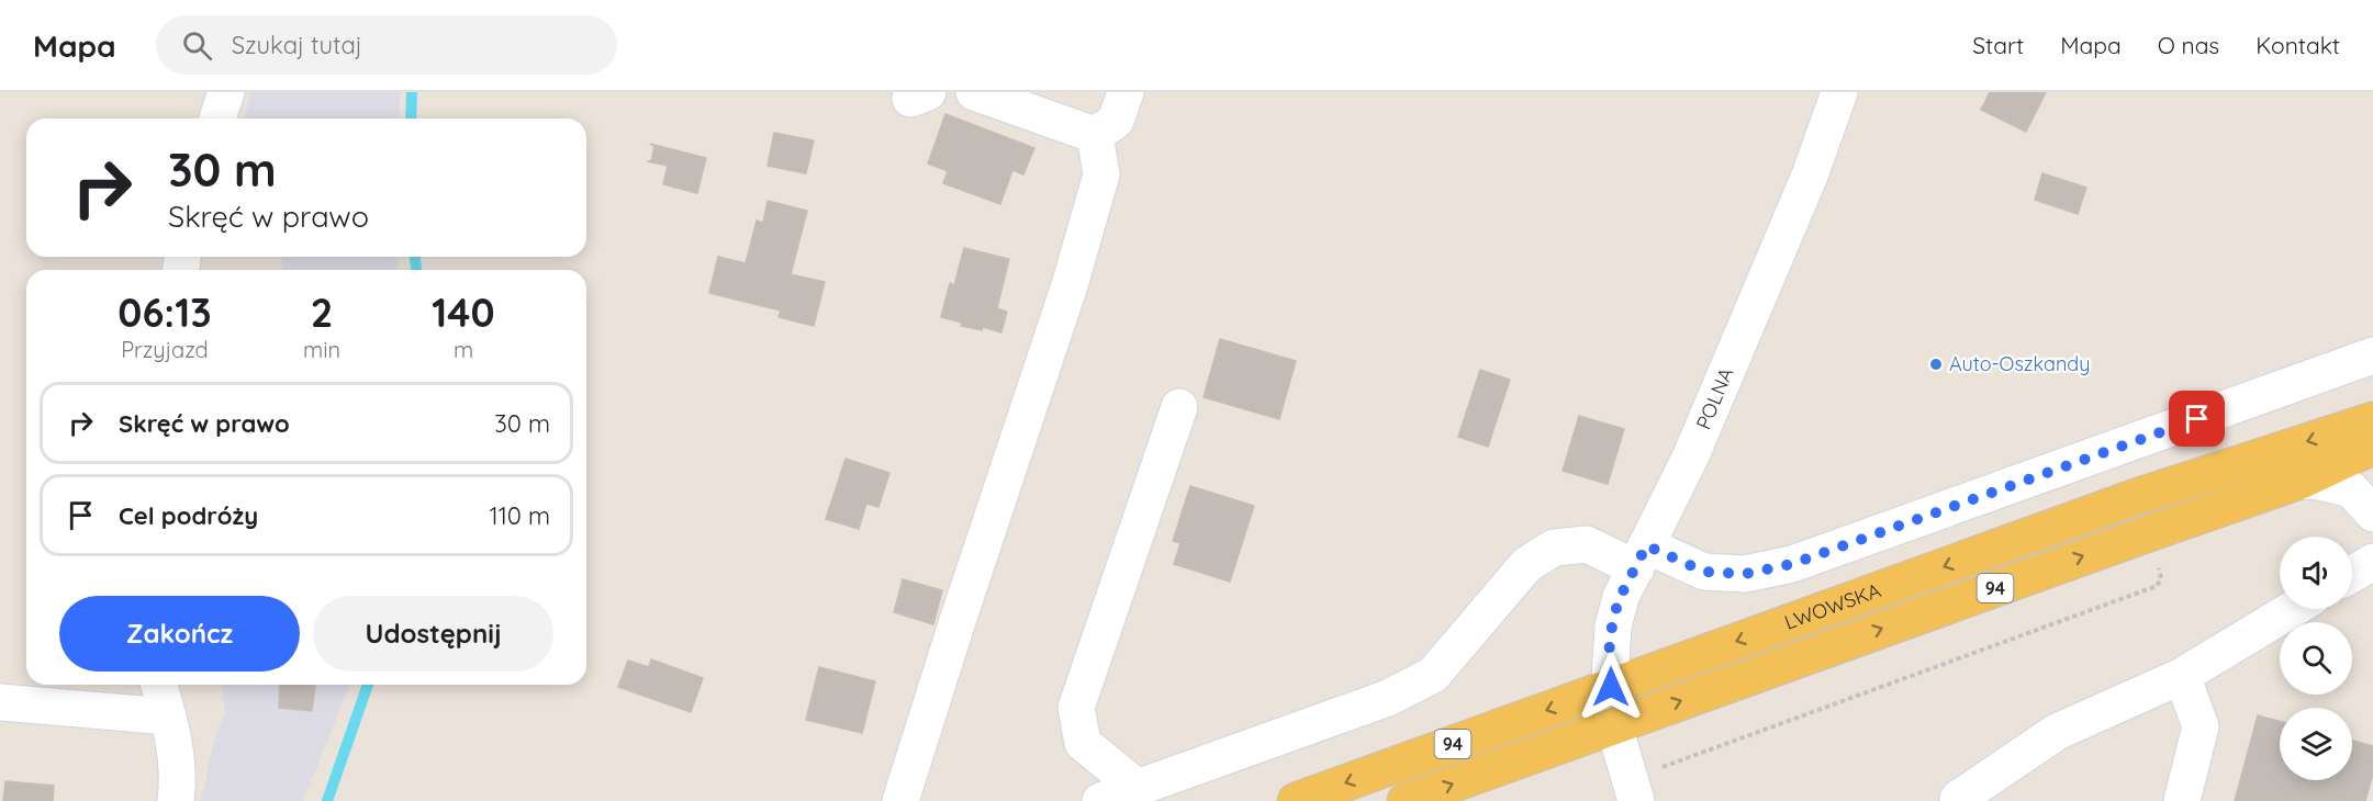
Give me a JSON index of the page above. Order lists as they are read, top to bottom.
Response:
{
  "streets": {
    "main road": ["94", "LWOWSKA"],
    "street": ["POLNA"]
  },
  "crossings": [
    ["POLNA", "LWOWSKA"]
  ],
  "places": ["Auto-Oszkandy"],
  "page": {
    "header": "Mapa",
    "search": "Szukaj tutaj",
    "nav": [
      "Start",
      "Mapa",
      "O nas",
      "Kontakt"
    ],
    "turn": ["30 m", "Skręć w prawo"],
    "eta": [
      "06:13",
      "Przyjazd",
      "2",
      "min",
      "140",
      "m"
    ],
    "list": [
      {
        "name": "Skręć w prawo",
        "value": "30 m"
      },
      {
        "name": "Cel podróży",
        "value": "110 m"
      }
    ],
    "buttons": ["Zakończ", "Udostępnij"]
  }
}
